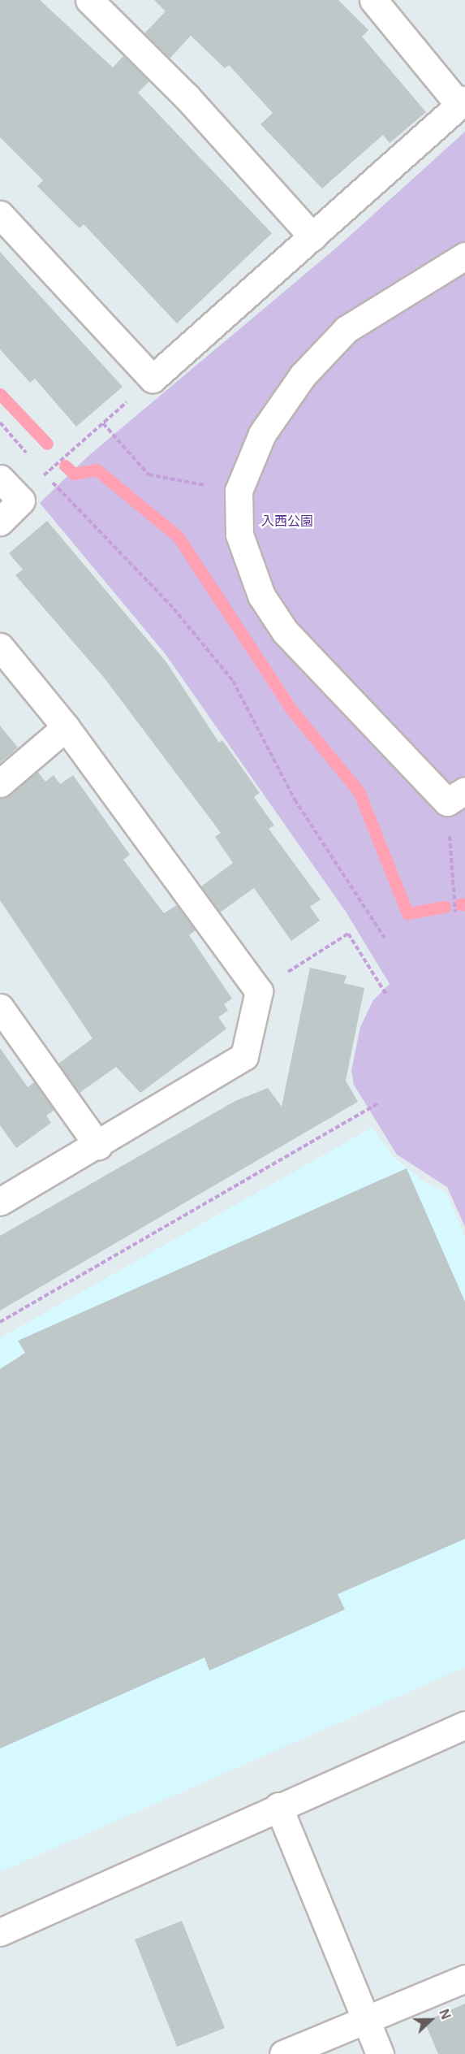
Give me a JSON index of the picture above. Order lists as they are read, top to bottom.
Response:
{
  "parks": ["入西公園"],
  "north": "right"
}
